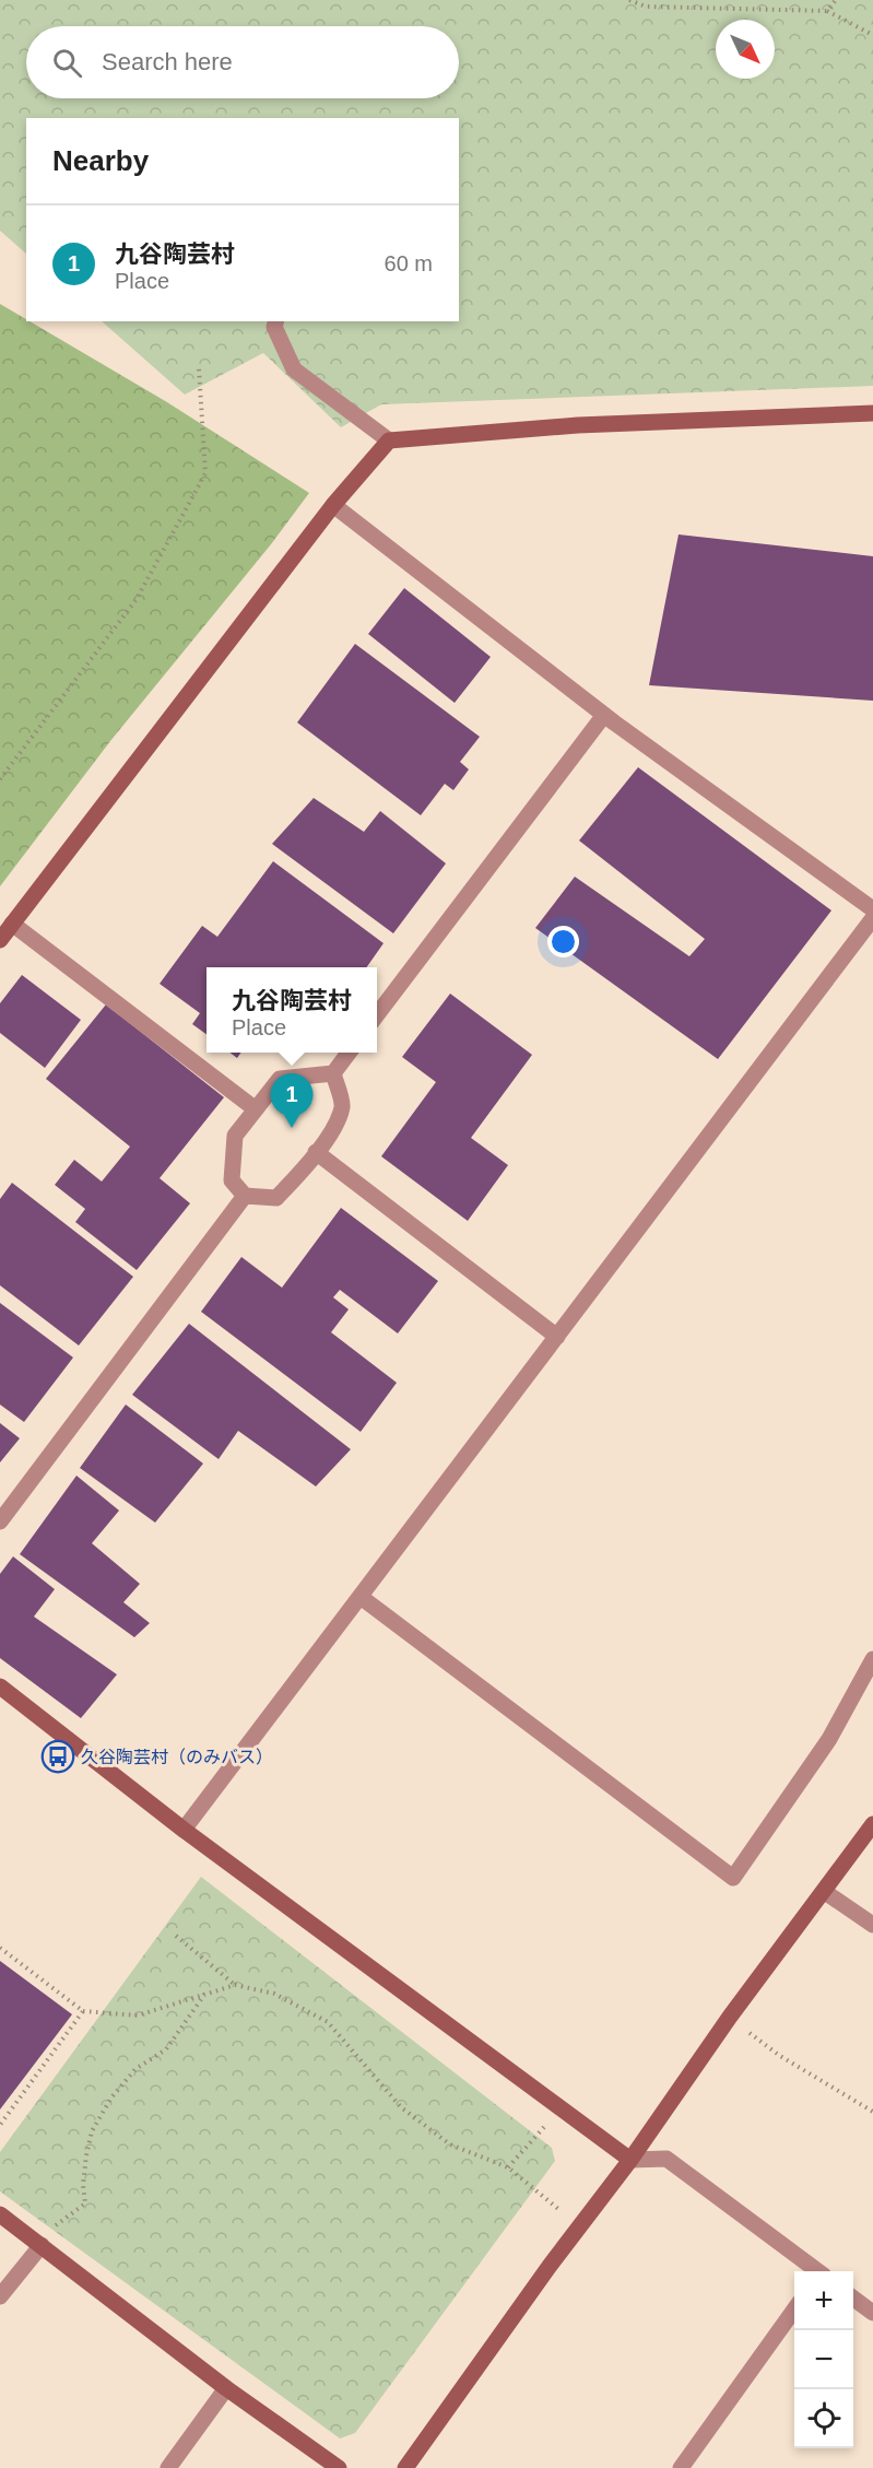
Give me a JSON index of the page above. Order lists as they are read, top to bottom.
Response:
{
  "places": {
    "bus stop": ["久谷陶芸村（のみバス）"]
  },
  "north": "bottom right",
  "page": {
    "search": "Search here",
    "heading": "Nearby",
    "list": [
      {
        "mark": "1",
        "name": "九谷陶芸村",
        "note": "Place",
        "value": "60 m"
      }
    ],
    "popup": ["九谷陶芸村", "Place"],
    "pins": "1",
    "map_buttons": ["+", "−"]
  }
}
